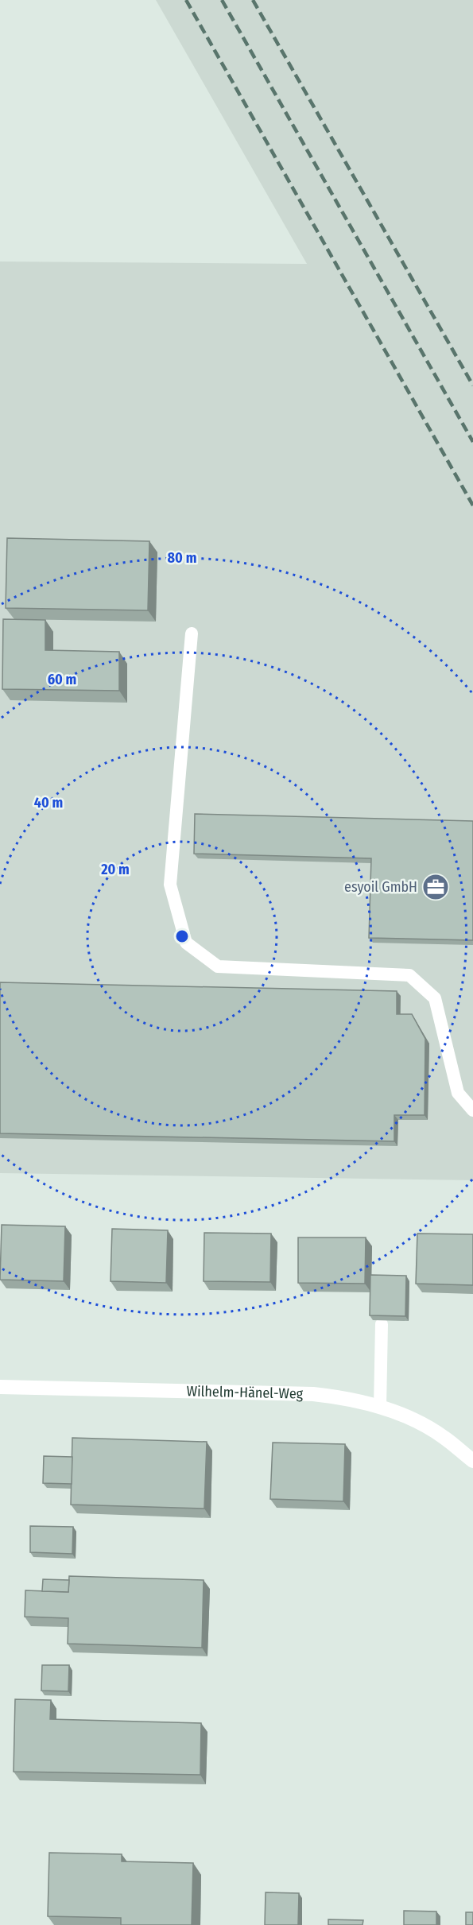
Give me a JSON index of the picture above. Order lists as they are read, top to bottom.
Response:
{
  "streets": {
    "street": ["Wilhelm-Hänel-Weg"]
  },
  "places": {
    "office": ["esyoil GmbH"]
  },
  "rings": [
    "80 m",
    "60 m",
    "40 m",
    "20 m"
  ]
}
